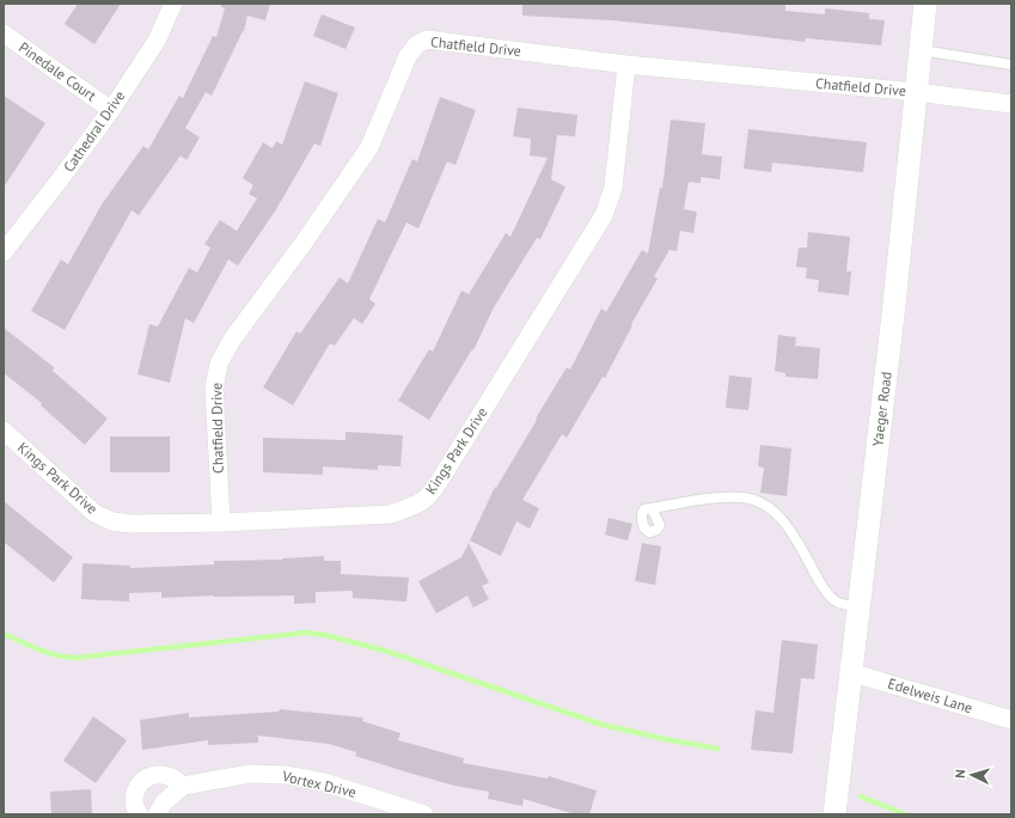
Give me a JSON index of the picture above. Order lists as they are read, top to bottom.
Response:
{
  "streets": {
    "street": [
      "Chatfield Drive",
      "Pinedale Court",
      "Cathedral Drive",
      "Yaeger Road",
      "Kings Park Drive",
      "Edelweis Lane",
      "Vortex Drive"
    ]
  },
  "crossings": [
    ["Chatfield Drive", "Yaeger Road"],
    ["Chatfield Drive", "Kings Park Drive"],
    ["Pinedale Court", "Cathedral Drive"],
    ["Yaeger Road", "Edelweis Lane"]
  ],
  "north": "left"
}
